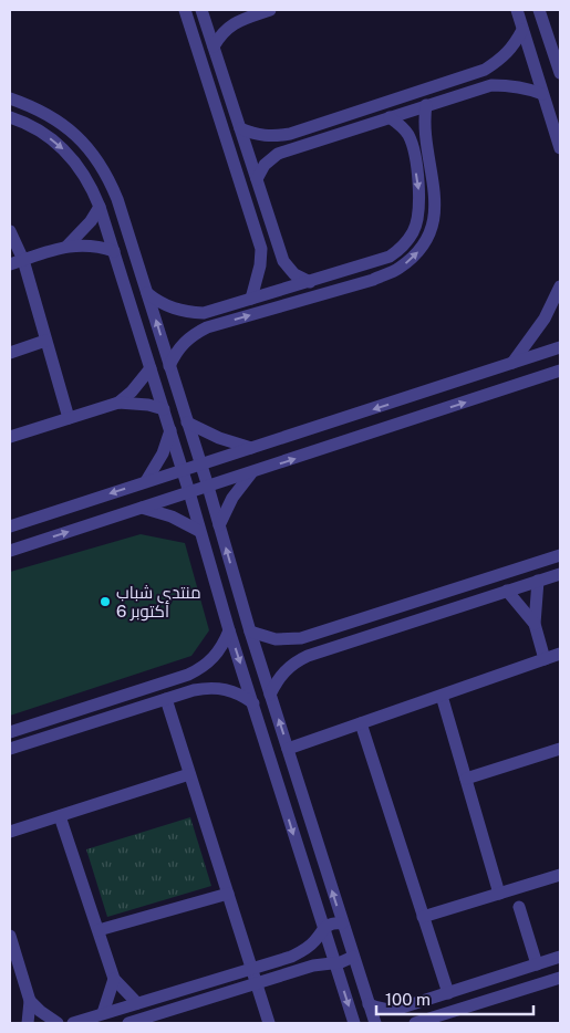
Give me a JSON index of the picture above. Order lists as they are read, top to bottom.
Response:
{
  "places": ["منتدى شباب 6 أكتوبر"],
  "scale_bar": "100 m"
}
